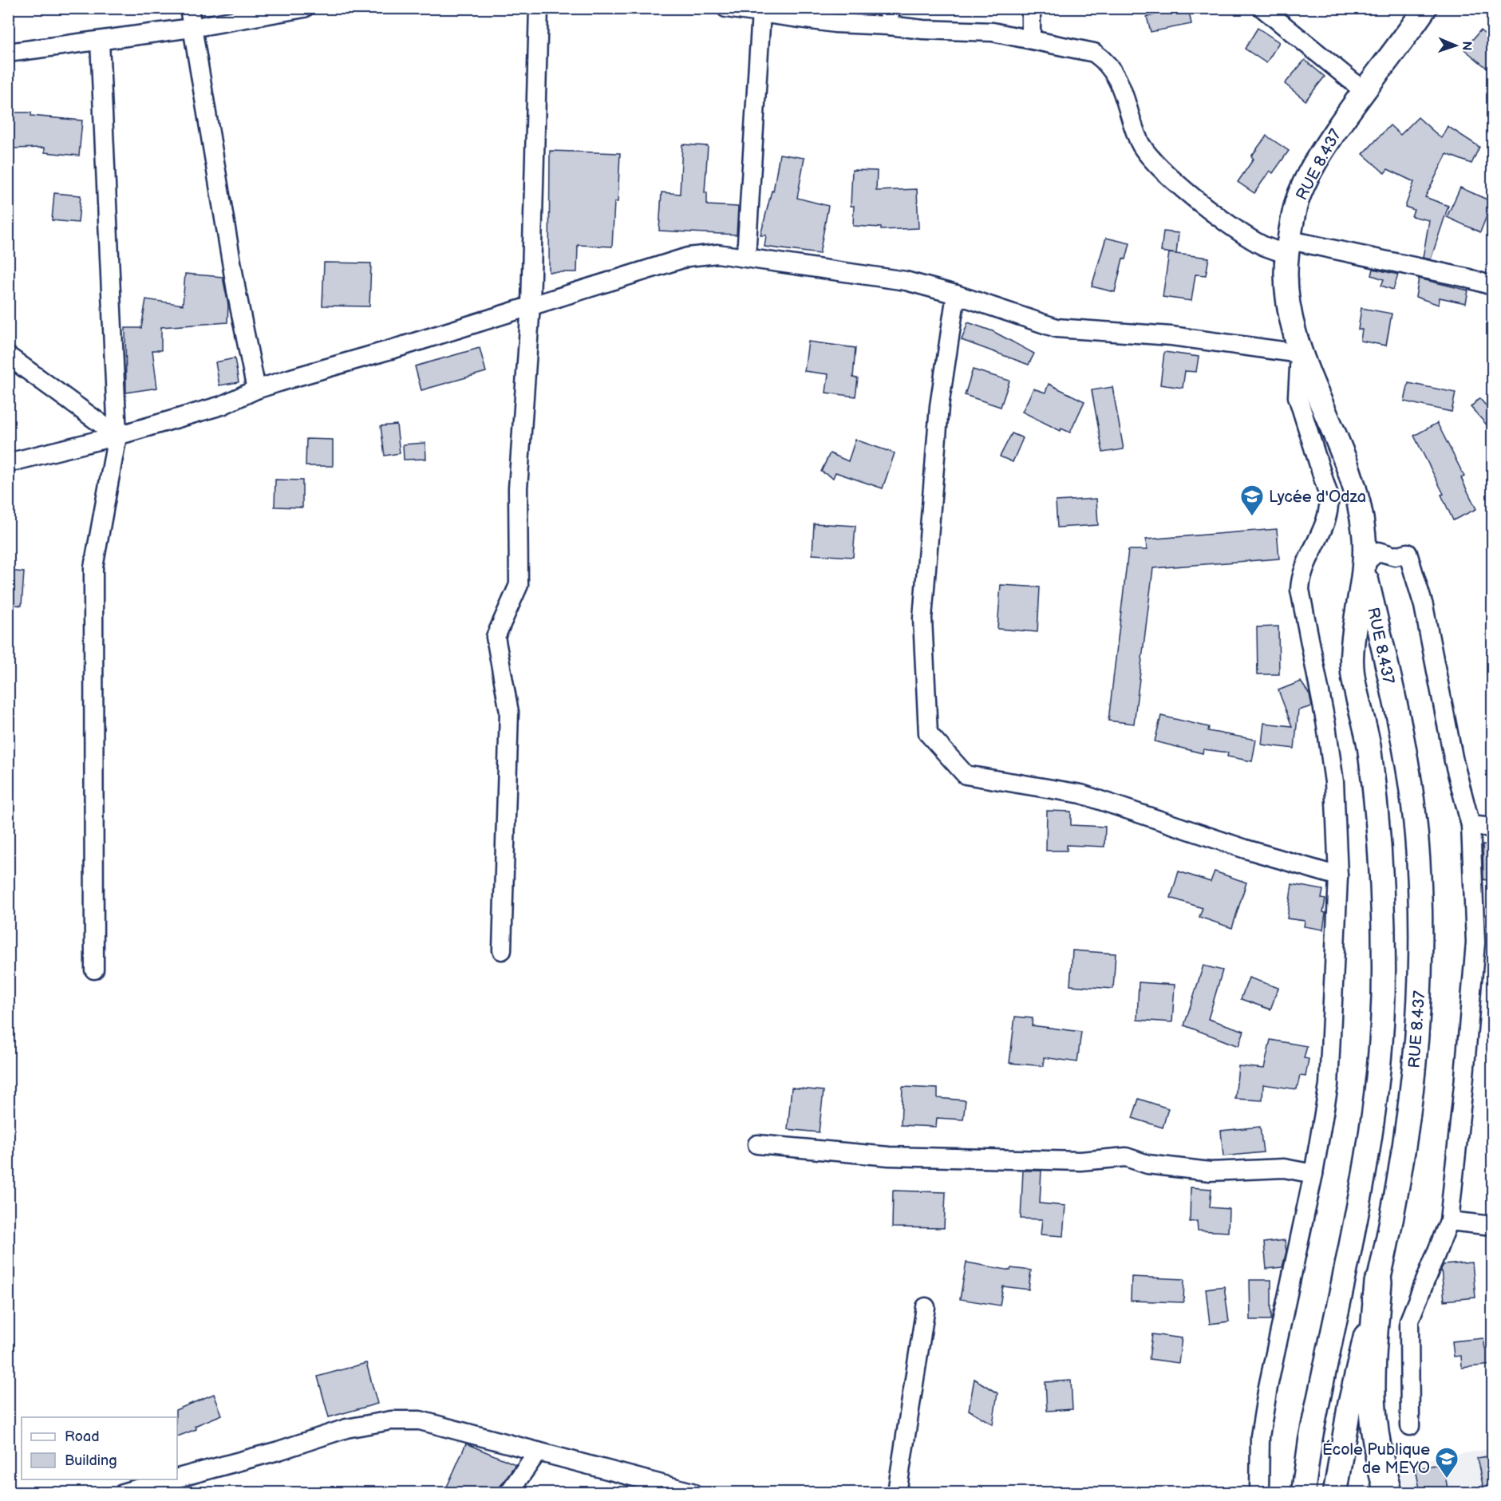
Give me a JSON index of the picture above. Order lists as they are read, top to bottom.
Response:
{
  "streets": {
    "main road": ["RUE 8.437"]
  },
  "places": {
    "school or university": ["Lycée d'Odza", "École Publique de MEYO"]
  },
  "legend": ["Road", "Building"],
  "north": "right"
}
